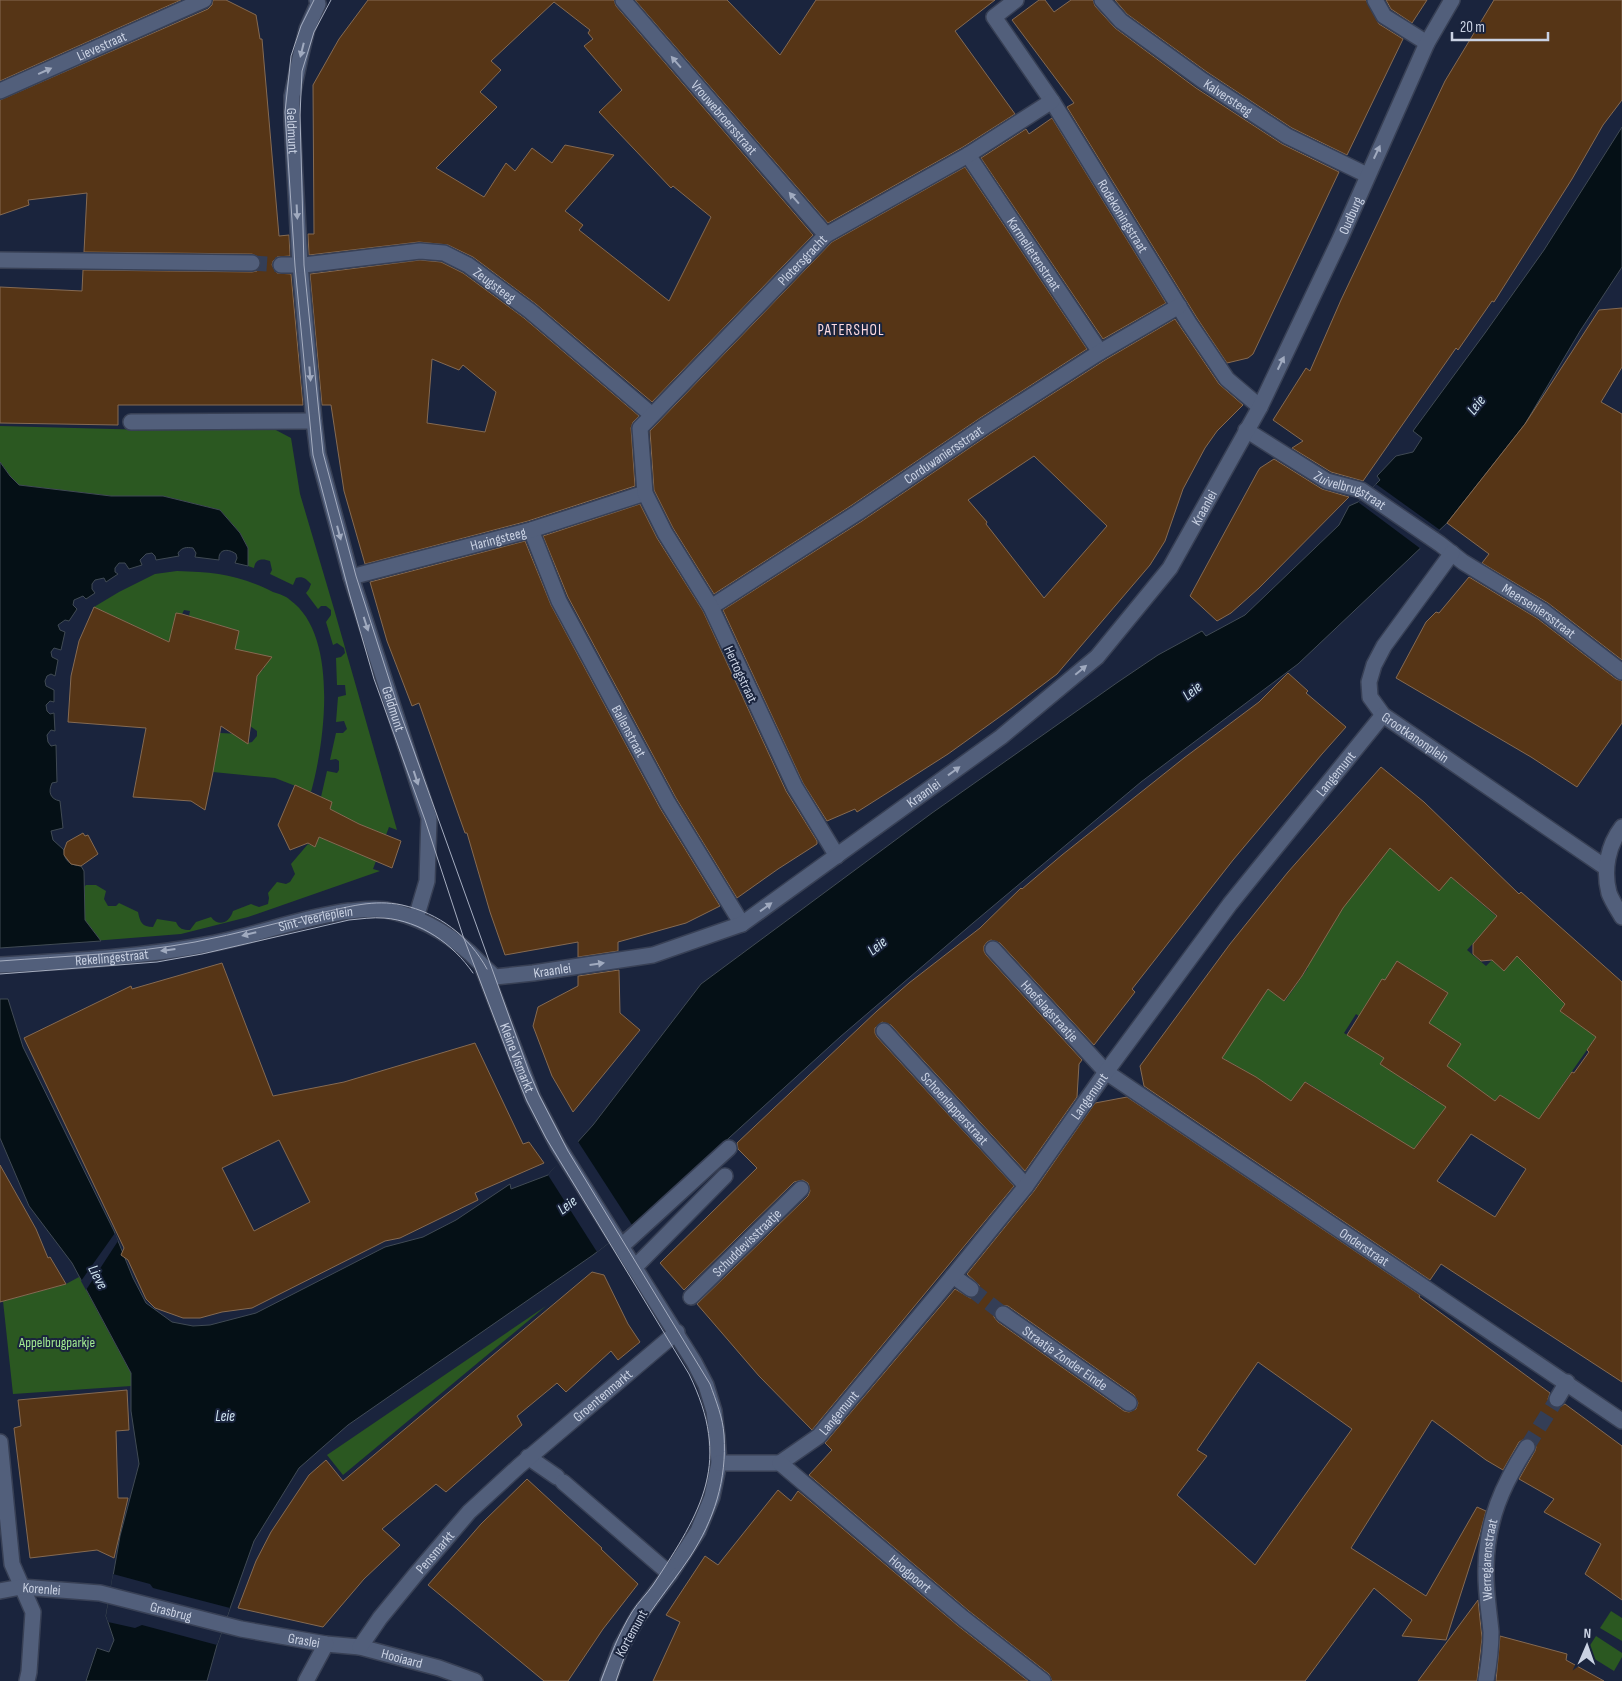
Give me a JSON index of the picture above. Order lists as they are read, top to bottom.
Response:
{
  "streets": {
    "street": [
      "Lievestraat",
      "Kalversteeg",
      "Vrouwebroersstraat",
      "Geldmunt",
      "Oudburg",
      "Rodekoningstraat",
      "Karmelietenstraat",
      "Plotersgracht",
      "Zeugsteeg",
      "Corduwaniersstraat",
      "Zuivelbrugstraat",
      "Kraanlei",
      "Haringsteeg",
      "Meerseniersstraat",
      "Hertogstraat",
      "Ballenstraat",
      "Grootkanonplein",
      "Langemunt",
      "Sint-Veerleplein",
      "Rekelingestraat",
      "Hoefslagstraatje",
      "Kleine Vismarkt",
      "Schoenlapperstraat",
      "Schuddevisstraatje",
      "Onderstraat",
      "Straatje Zonder Einde",
      "Groentenmarkt",
      "Pensmarkt",
      "Werregarenstraat",
      "Hoogpoort",
      "Korenlei",
      "Grasbrug",
      "Kortemunt",
      "Graslei",
      "Hooiaard"
    ]
  },
  "crossings": [
    ["Kalversteeg", "Oudburg"],
    ["Vrouwebroersstraat", "Plotersgracht"],
    ["Geldmunt", "Zeugsteeg"],
    ["Geldmunt", "Haringsteeg"],
    ["Geldmunt", "Sint-Veerleplein"],
    ["Oudburg", "Rodekoningstraat"],
    ["Oudburg", "Zuivelbrugstraat"],
    ["Oudburg", "Kraanlei"],
    ["Rodekoningstraat", "Plotersgracht"],
    ["Rodekoningstraat", "Corduwaniersstraat"],
    ["Karmelietenstraat", "Plotersgracht"],
    ["Karmelietenstraat", "Corduwaniersstraat"],
    ["Plotersgracht", "Zeugsteeg"],
    ["Plotersgracht", "Haringsteeg"],
    ["Plotersgracht", "Hertogstraat"],
    ["Corduwaniersstraat", "Hertogstraat"],
    ["Zuivelbrugstraat", "Kraanlei"],
    ["Zuivelbrugstraat", "Meerseniersstraat"],
    ["Zuivelbrugstraat", "Grootkanonplein"],
    ["Kraanlei", "Hertogstraat"],
    ["Kraanlei", "Ballenstraat"],
    ["Kraanlei", "Kleine Vismarkt"],
    ["Haringsteeg", "Hertogstraat"],
    ["Haringsteeg", "Ballenstraat"],
    ["Meerseniersstraat", "Grootkanonplein"],
    ["Grootkanonplein", "Langemunt"],
    ["Langemunt", "Hoefslagstraatje"],
    ["Langemunt", "Schoenlapperstraat"],
    ["Langemunt", "Onderstraat"],
    ["Langemunt", "Hoogpoort"],
    ["Sint-Veerleplein", "Rekelingestraat"],
    ["Hoefslagstraatje", "Onderstraat"],
    ["Groentenmarkt", "Pensmarkt"],
    ["Pensmarkt", "Hooiaard"],
    ["Korenlei", "Grasbrug"],
    ["Grasbrug", "Graslei"],
    ["Graslei", "Hooiaard"]
  ],
  "one_way": [
    "Lievestraat",
    "Vrouwebroersstraat",
    "Geldmunt",
    "Oudburg",
    "Kraanlei",
    "Sint-Veerleplein",
    "Rekelingestraat"
  ],
  "districts": ["PATERSHOL"],
  "water": ["Leie", "Lieve"],
  "parks": ["Appelbrugparkje"],
  "scale_bar": "20 m",
  "north": "top"
}
